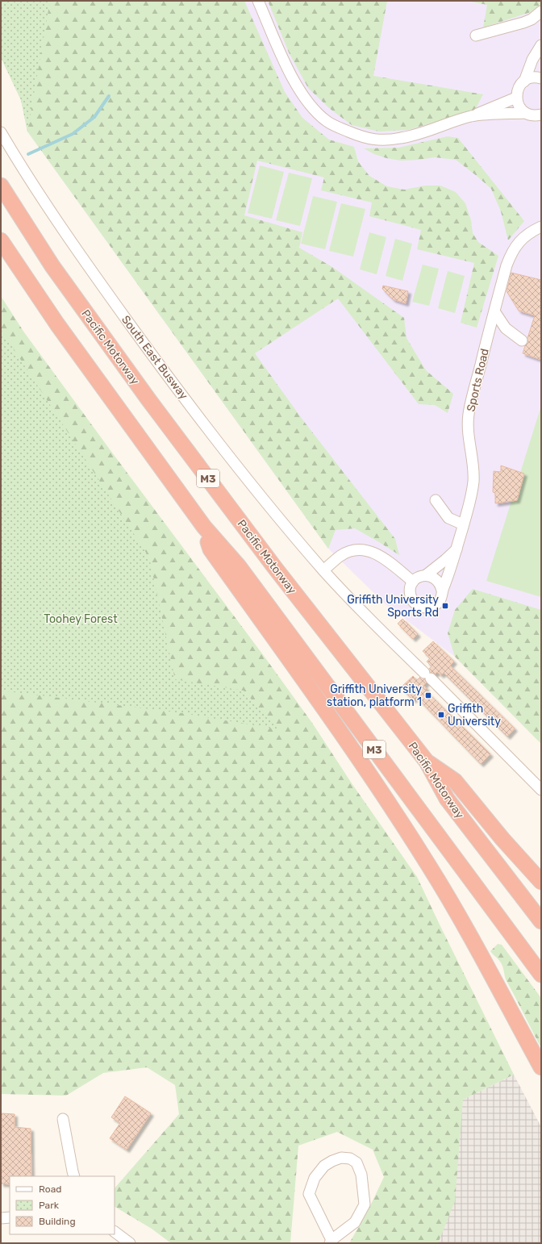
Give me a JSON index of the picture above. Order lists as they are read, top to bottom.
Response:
{
  "streets": {
    "highway": ["Pacific Motorway", "M3"],
    "street": ["South East Busway", "Sports Road"]
  },
  "parks": ["Toohey Forest"],
  "places": {
    "transit": ["Griffith University Sports Rd", "Griffith University station, platform 1", "Griffith University"]
  },
  "legend": ["Road", "Park", "Building"]
}
